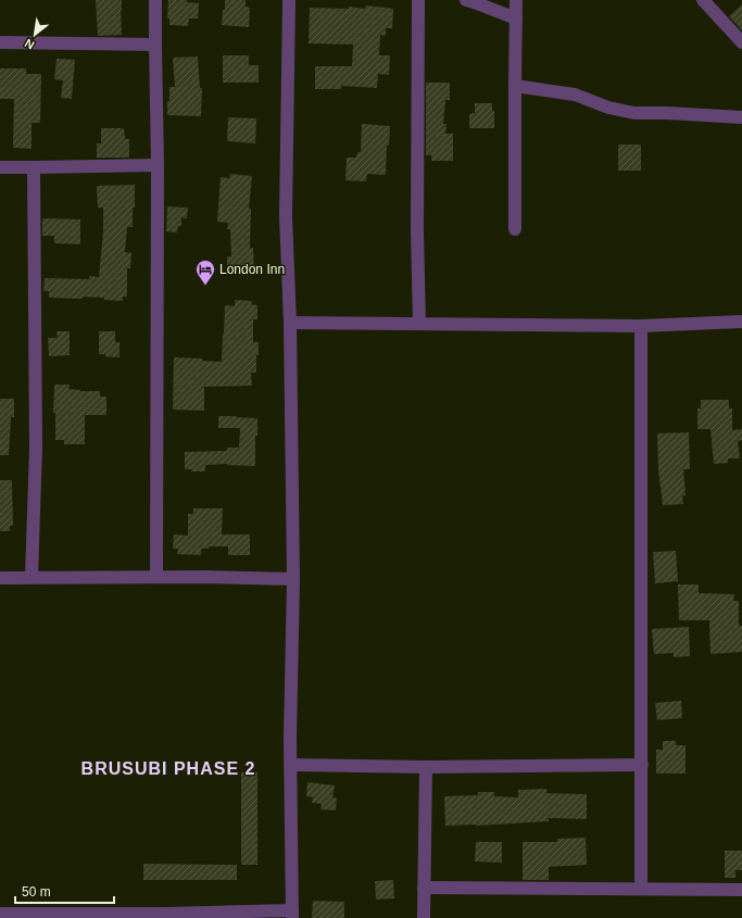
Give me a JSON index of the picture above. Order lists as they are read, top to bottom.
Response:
{
  "districts": ["BRUSUBI PHASE 2"],
  "places": {
    "hotel": ["London Inn"]
  },
  "scale_bar": "50 m",
  "north": "bottom left"
}
